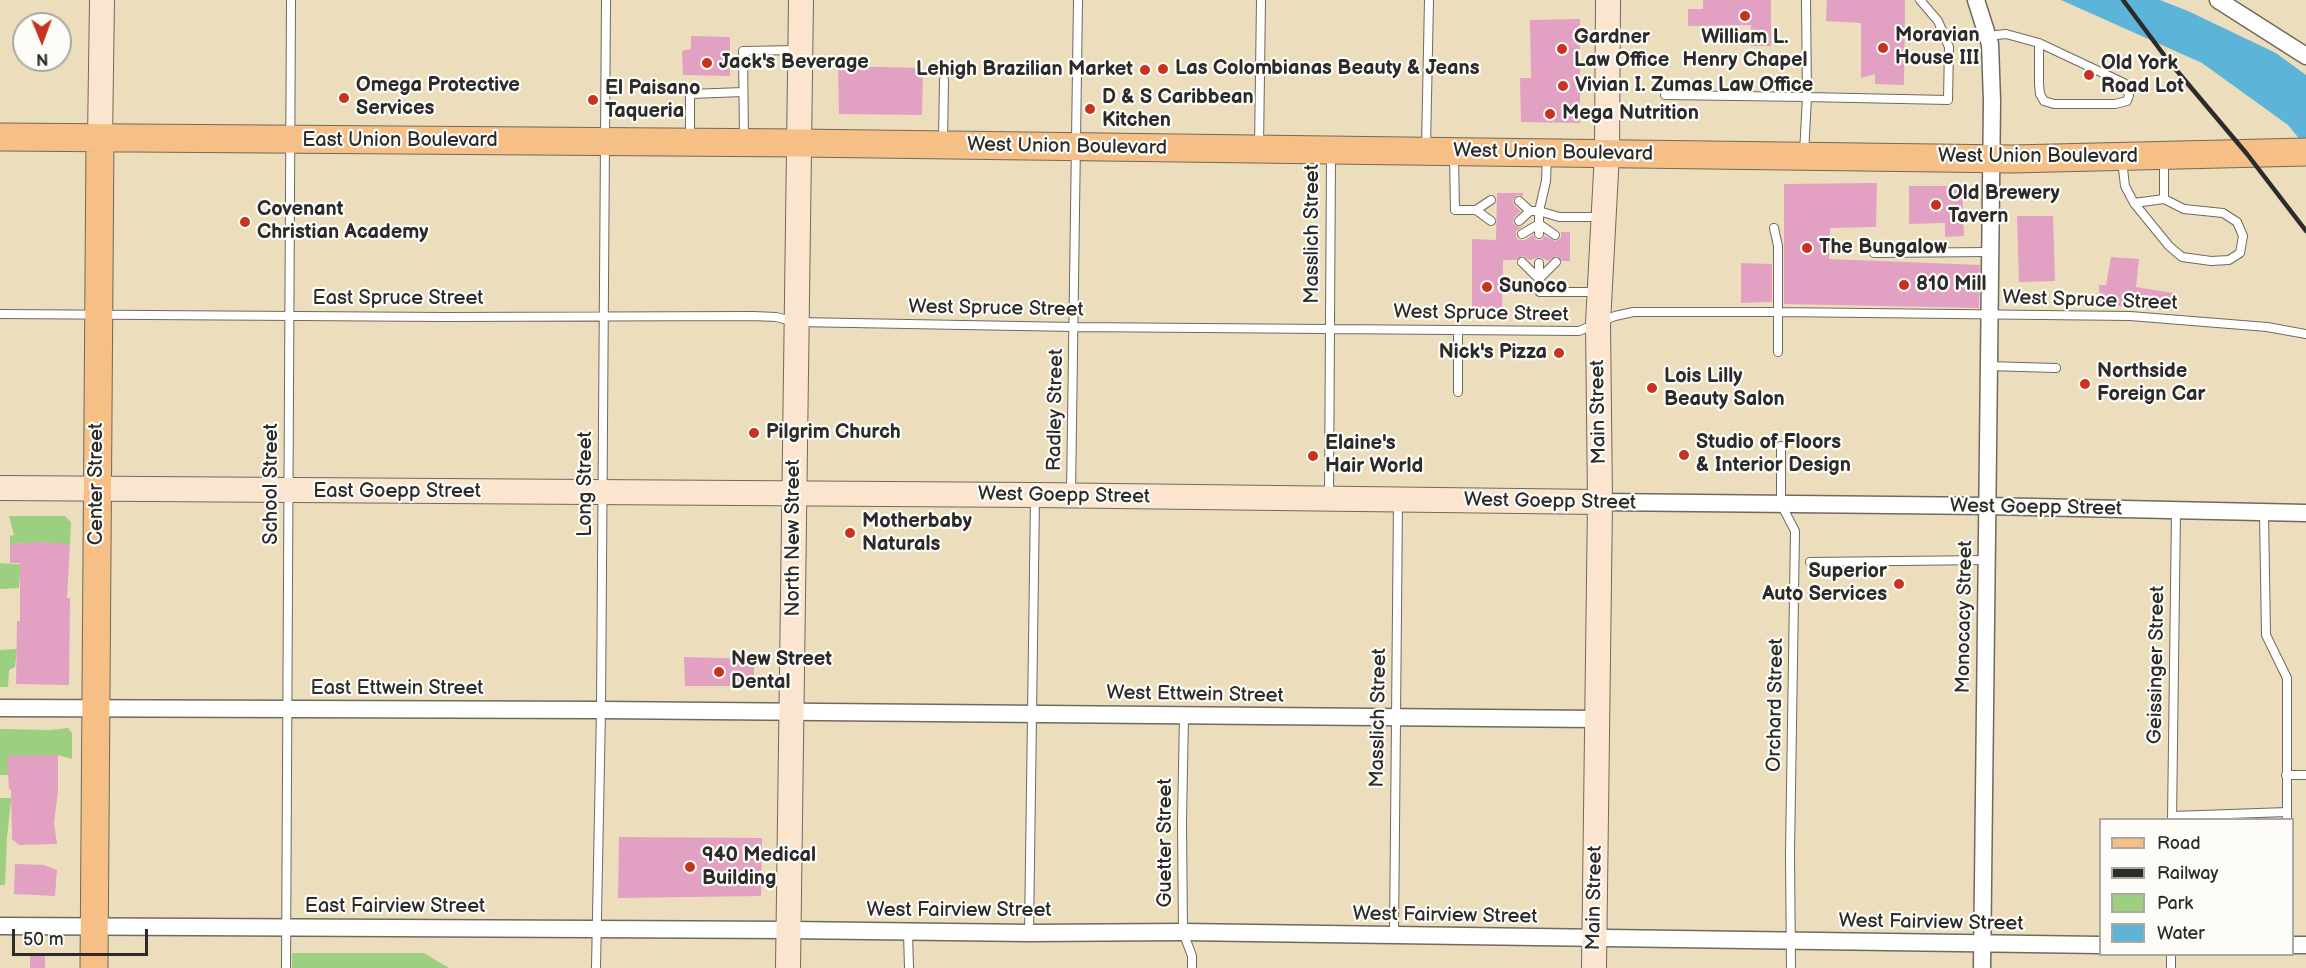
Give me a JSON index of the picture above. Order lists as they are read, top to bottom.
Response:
{
  "streets": {
    "main road": ["East Union Boulevard", "West Union Boulevard", "Center Street"],
    "street": [
      "Main Street",
      "East Goepp Street",
      "West Goepp Street",
      "North New Street",
      "Monocacy Street",
      "East Ettwein Street",
      "West Ettwein Street",
      "East Fairview Street",
      "West Fairview Street"
    ],
    "lane": [
      "Masslich Street",
      "East Spruce Street",
      "West Spruce Street",
      "Radley Street",
      "School Street",
      "Long Street",
      "Geissinger Street",
      "Orchard Street",
      "Guetter Street"
    ]
  },
  "crossings": [
    ["East Union Boulevard", "West Union Boulevard"],
    ["East Union Boulevard", "Center Street"],
    ["East Union Boulevard", "School Street"],
    ["East Union Boulevard", "Long Street"],
    ["East Union Boulevard", "North New Street"],
    ["West Union Boulevard", "Masslich Street"],
    ["West Union Boulevard", "Radley Street"],
    ["West Union Boulevard", "Main Street"],
    ["West Union Boulevard", "North New Street"],
    ["West Union Boulevard", "Monocacy Street"],
    ["Masslich Street", "West Spruce Street"],
    ["Masslich Street", "West Goepp Street"],
    ["Masslich Street", "West Ettwein Street"],
    ["Masslich Street", "West Fairview Street"],
    ["East Spruce Street", "West Spruce Street"],
    ["East Spruce Street", "Center Street"],
    ["East Spruce Street", "School Street"],
    ["East Spruce Street", "Long Street"],
    ["East Spruce Street", "North New Street"],
    ["West Spruce Street", "Radley Street"],
    ["West Spruce Street", "Main Street"],
    ["West Spruce Street", "North New Street"],
    ["West Spruce Street", "Monocacy Street"],
    ["Radley Street", "West Goepp Street"],
    ["Radley Street", "West Ettwein Street"],
    ["Radley Street", "West Fairview Street"],
    ["Main Street", "West Goepp Street"],
    ["Main Street", "West Ettwein Street"],
    ["Main Street", "West Fairview Street"],
    ["Center Street", "East Goepp Street"],
    ["Center Street", "East Ettwein Street"],
    ["Center Street", "East Fairview Street"],
    ["School Street", "East Goepp Street"],
    ["School Street", "East Ettwein Street"],
    ["School Street", "East Fairview Street"],
    ["Long Street", "East Goepp Street"],
    ["Long Street", "East Ettwein Street"],
    ["Long Street", "East Fairview Street"],
    ["East Goepp Street", "West Goepp Street"],
    ["East Goepp Street", "North New Street"],
    ["West Goepp Street", "North New Street"],
    ["West Goepp Street", "Monocacy Street"],
    ["West Goepp Street", "Geissinger Street"],
    ["West Goepp Street", "Orchard Street"],
    ["North New Street", "East Ettwein Street"],
    ["North New Street", "West Ettwein Street"],
    ["North New Street", "East Fairview Street"],
    ["North New Street", "West Fairview Street"],
    ["Monocacy Street", "West Fairview Street"],
    ["East Ettwein Street", "West Ettwein Street"],
    ["West Ettwein Street", "Guetter Street"],
    ["Orchard Street", "West Fairview Street"],
    ["Guetter Street", "West Fairview Street"],
    ["East Fairview Street", "West Fairview Street"]
  ],
  "places": [
    "William L. Henry Chapel",
    "Moravian House III",
    "Gardner Law Office",
    "Jack's Beverage",
    "Las Colombianas Beauty & Jeans",
    "Lehigh Brazilian Market",
    "Old York Road Lot",
    "Vivian I. Zumas Law Office",
    "Omega Protective Services",
    "El Paisano Taqueria",
    "D & S Caribbean Kitchen",
    "Mega Nutrition",
    "Old Brewery Tavern",
    "Covenant Christian Academy",
    "The Bungalow",
    "810 Mill",
    "Sunoco",
    "Nick's Pizza",
    "Northside Foreign Car",
    "Lois Lilly Beauty Salon",
    "Pilgrim Church",
    "Studio of Floors & Interior Design",
    "Elaine's Hair World",
    "Motherbaby Naturals",
    "Superior Auto Services",
    "New Street Dental",
    "940 Medical Building"
  ],
  "legend": [
    "Road",
    "Railway",
    "Park",
    "Water"
  ],
  "scale_bar": "50 m",
  "north": "bottom"
}
